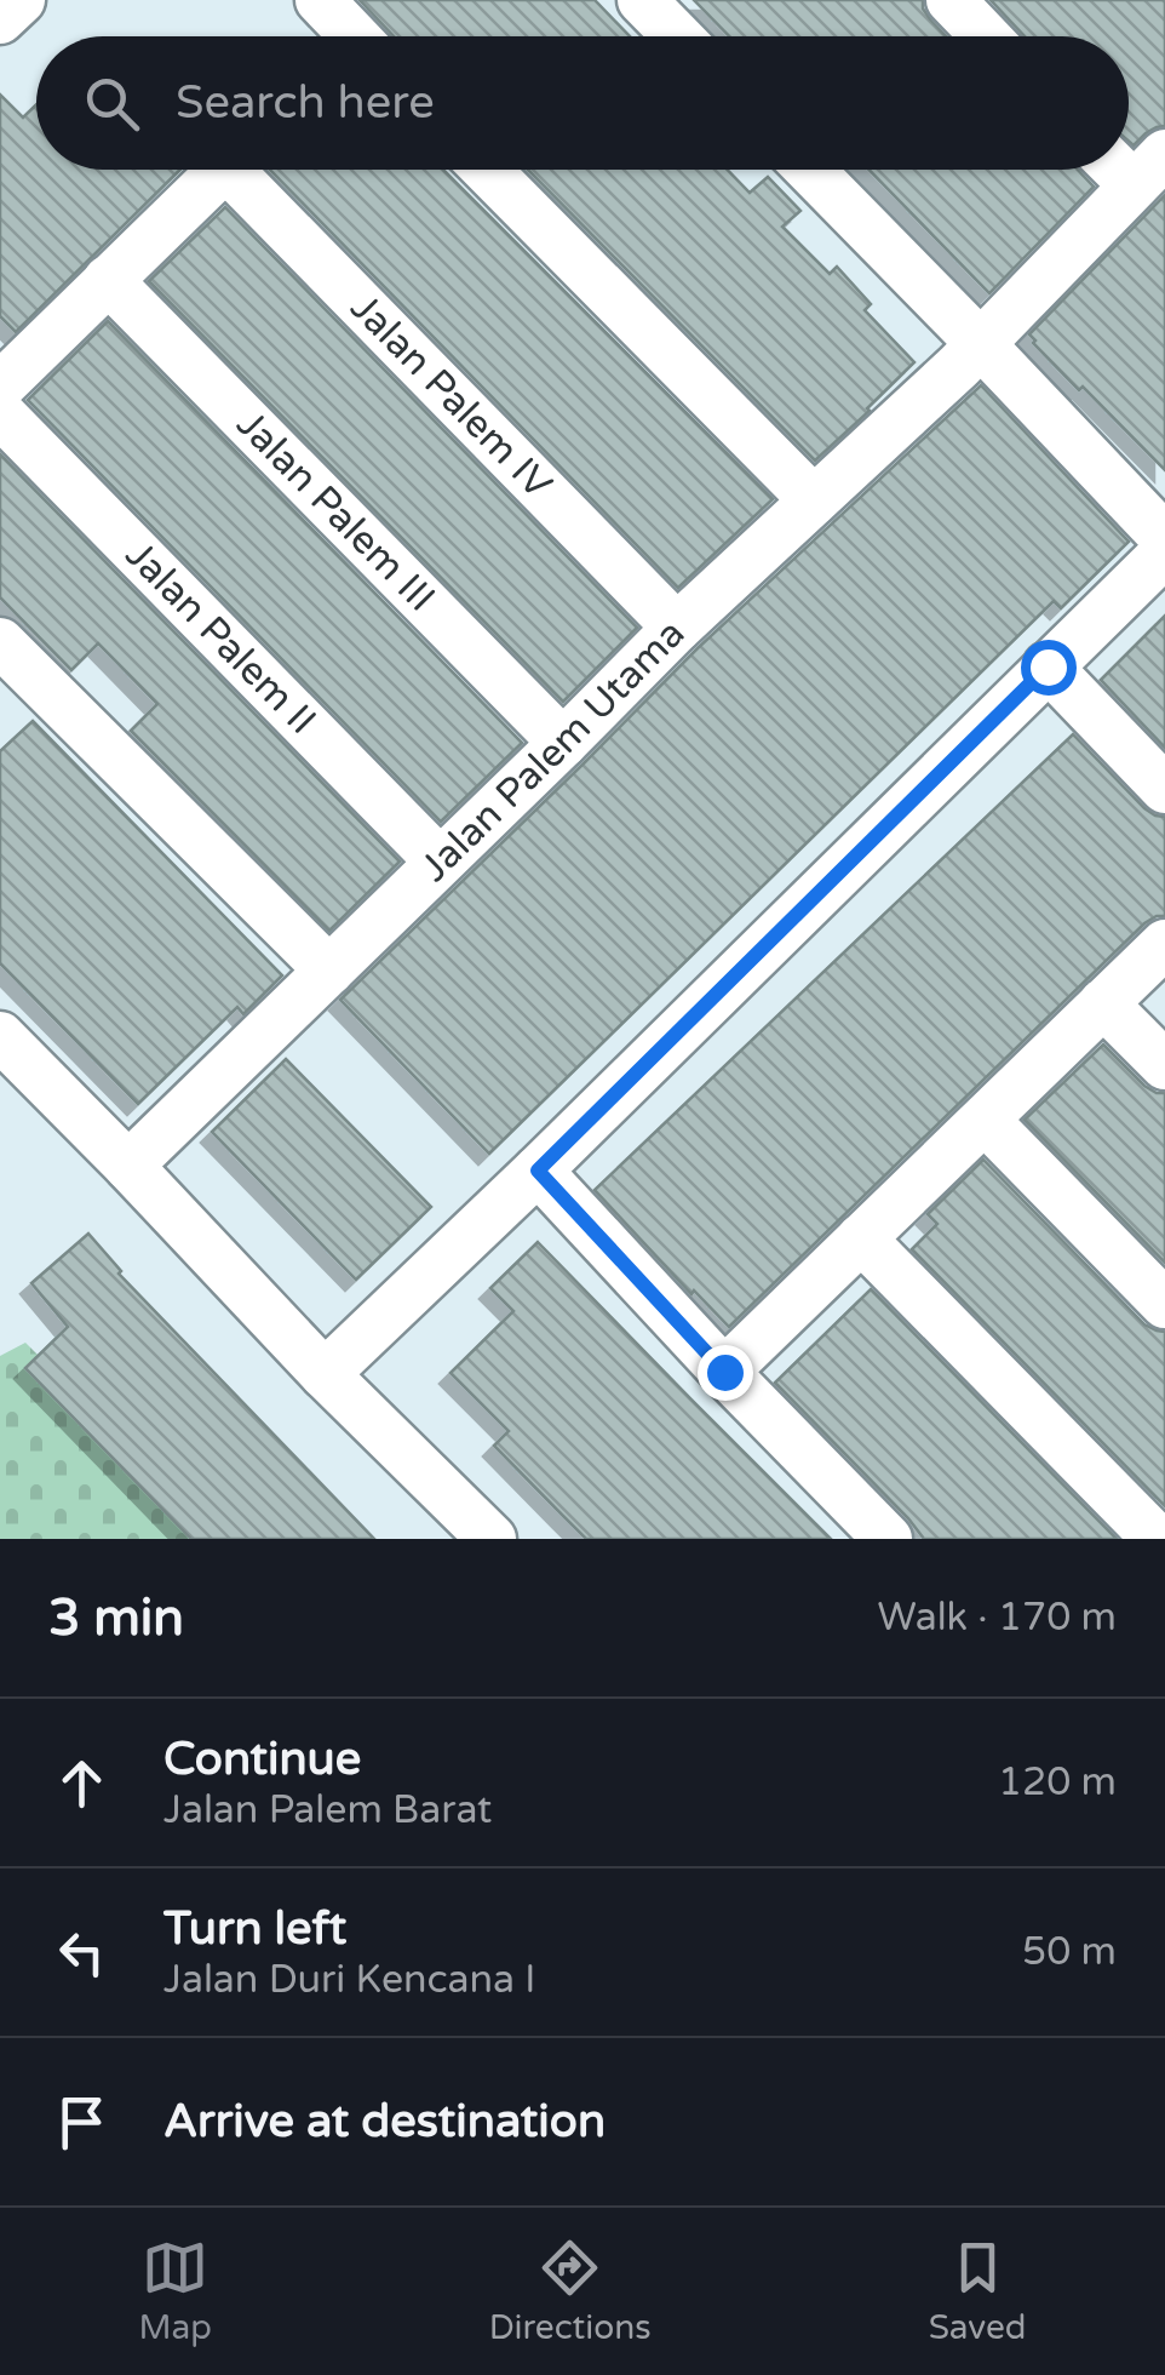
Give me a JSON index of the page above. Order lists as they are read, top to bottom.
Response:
{
  "streets": {
    "street": [
      "Jalan Palem IV",
      "Jalan Palem III",
      "Jalan Palem II",
      "Jalan Palem Utama"
    ]
  },
  "crossings": [
    ["Jalan Palem IV", "Jalan Palem Utama"],
    ["Jalan Palem III", "Jalan Palem Utama"],
    ["Jalan Palem II", "Jalan Palem Utama"]
  ],
  "page": {
    "search": "Search here",
    "heading": ["3 min", "Walk · 170 m"],
    "list": [
      ["Continue", "Jalan Palem Barat", "120 m"],
      ["Turn left", "Jalan Duri Kencana I", "50 m"],
      "Arrive at destination"
    ],
    "nav": ["Map", "Directions", "Saved"]
  }
}
